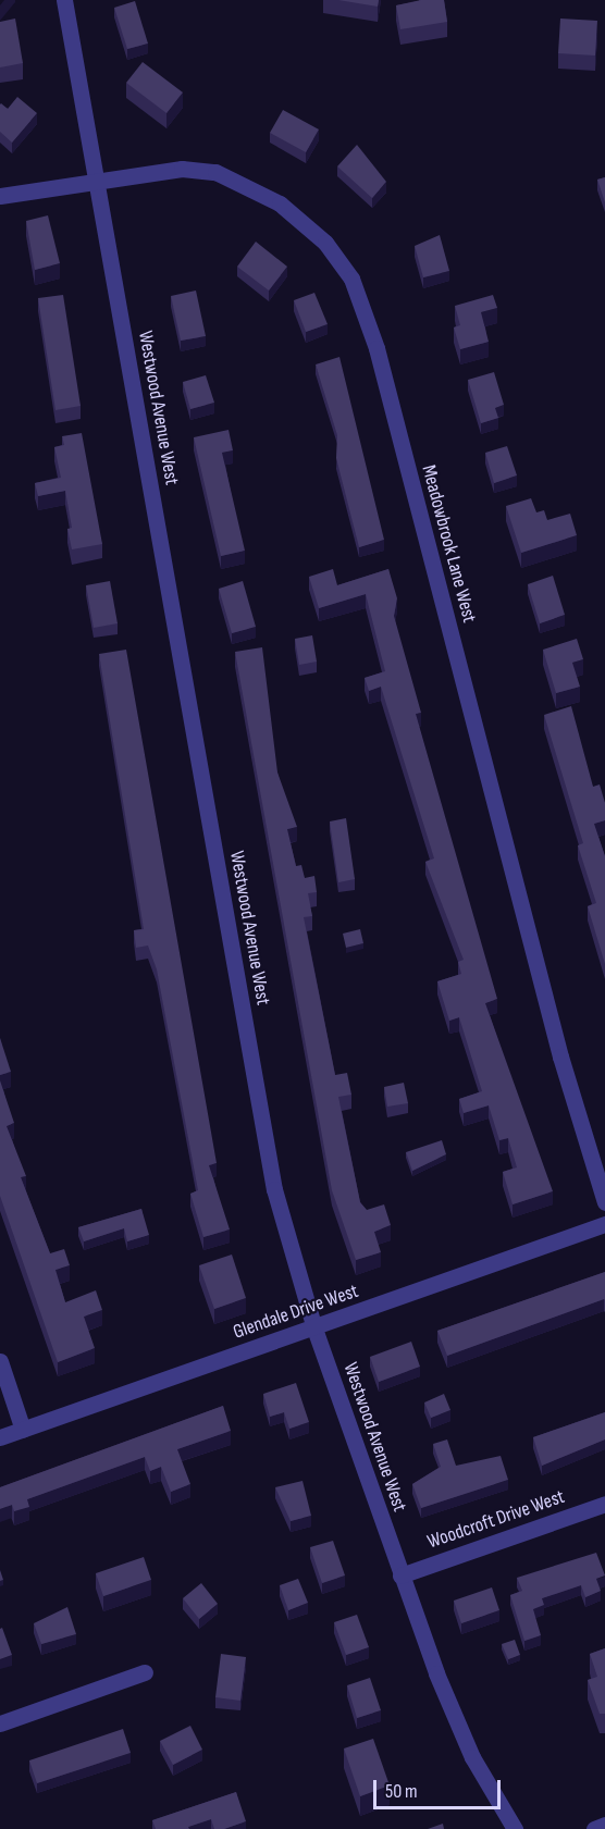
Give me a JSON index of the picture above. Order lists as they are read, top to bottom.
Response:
{
  "streets": {
    "street": [
      "Westwood Avenue West",
      "Meadowbrook Lane West",
      "Glendale Drive West",
      "Woodcroft Drive West"
    ]
  },
  "crossings": [
    ["Westwood Avenue West", "Meadowbrook Lane West"],
    ["Westwood Avenue West", "Glendale Drive West"],
    ["Westwood Avenue West", "Woodcroft Drive West"]
  ],
  "scale_bar": "50 m"
}
